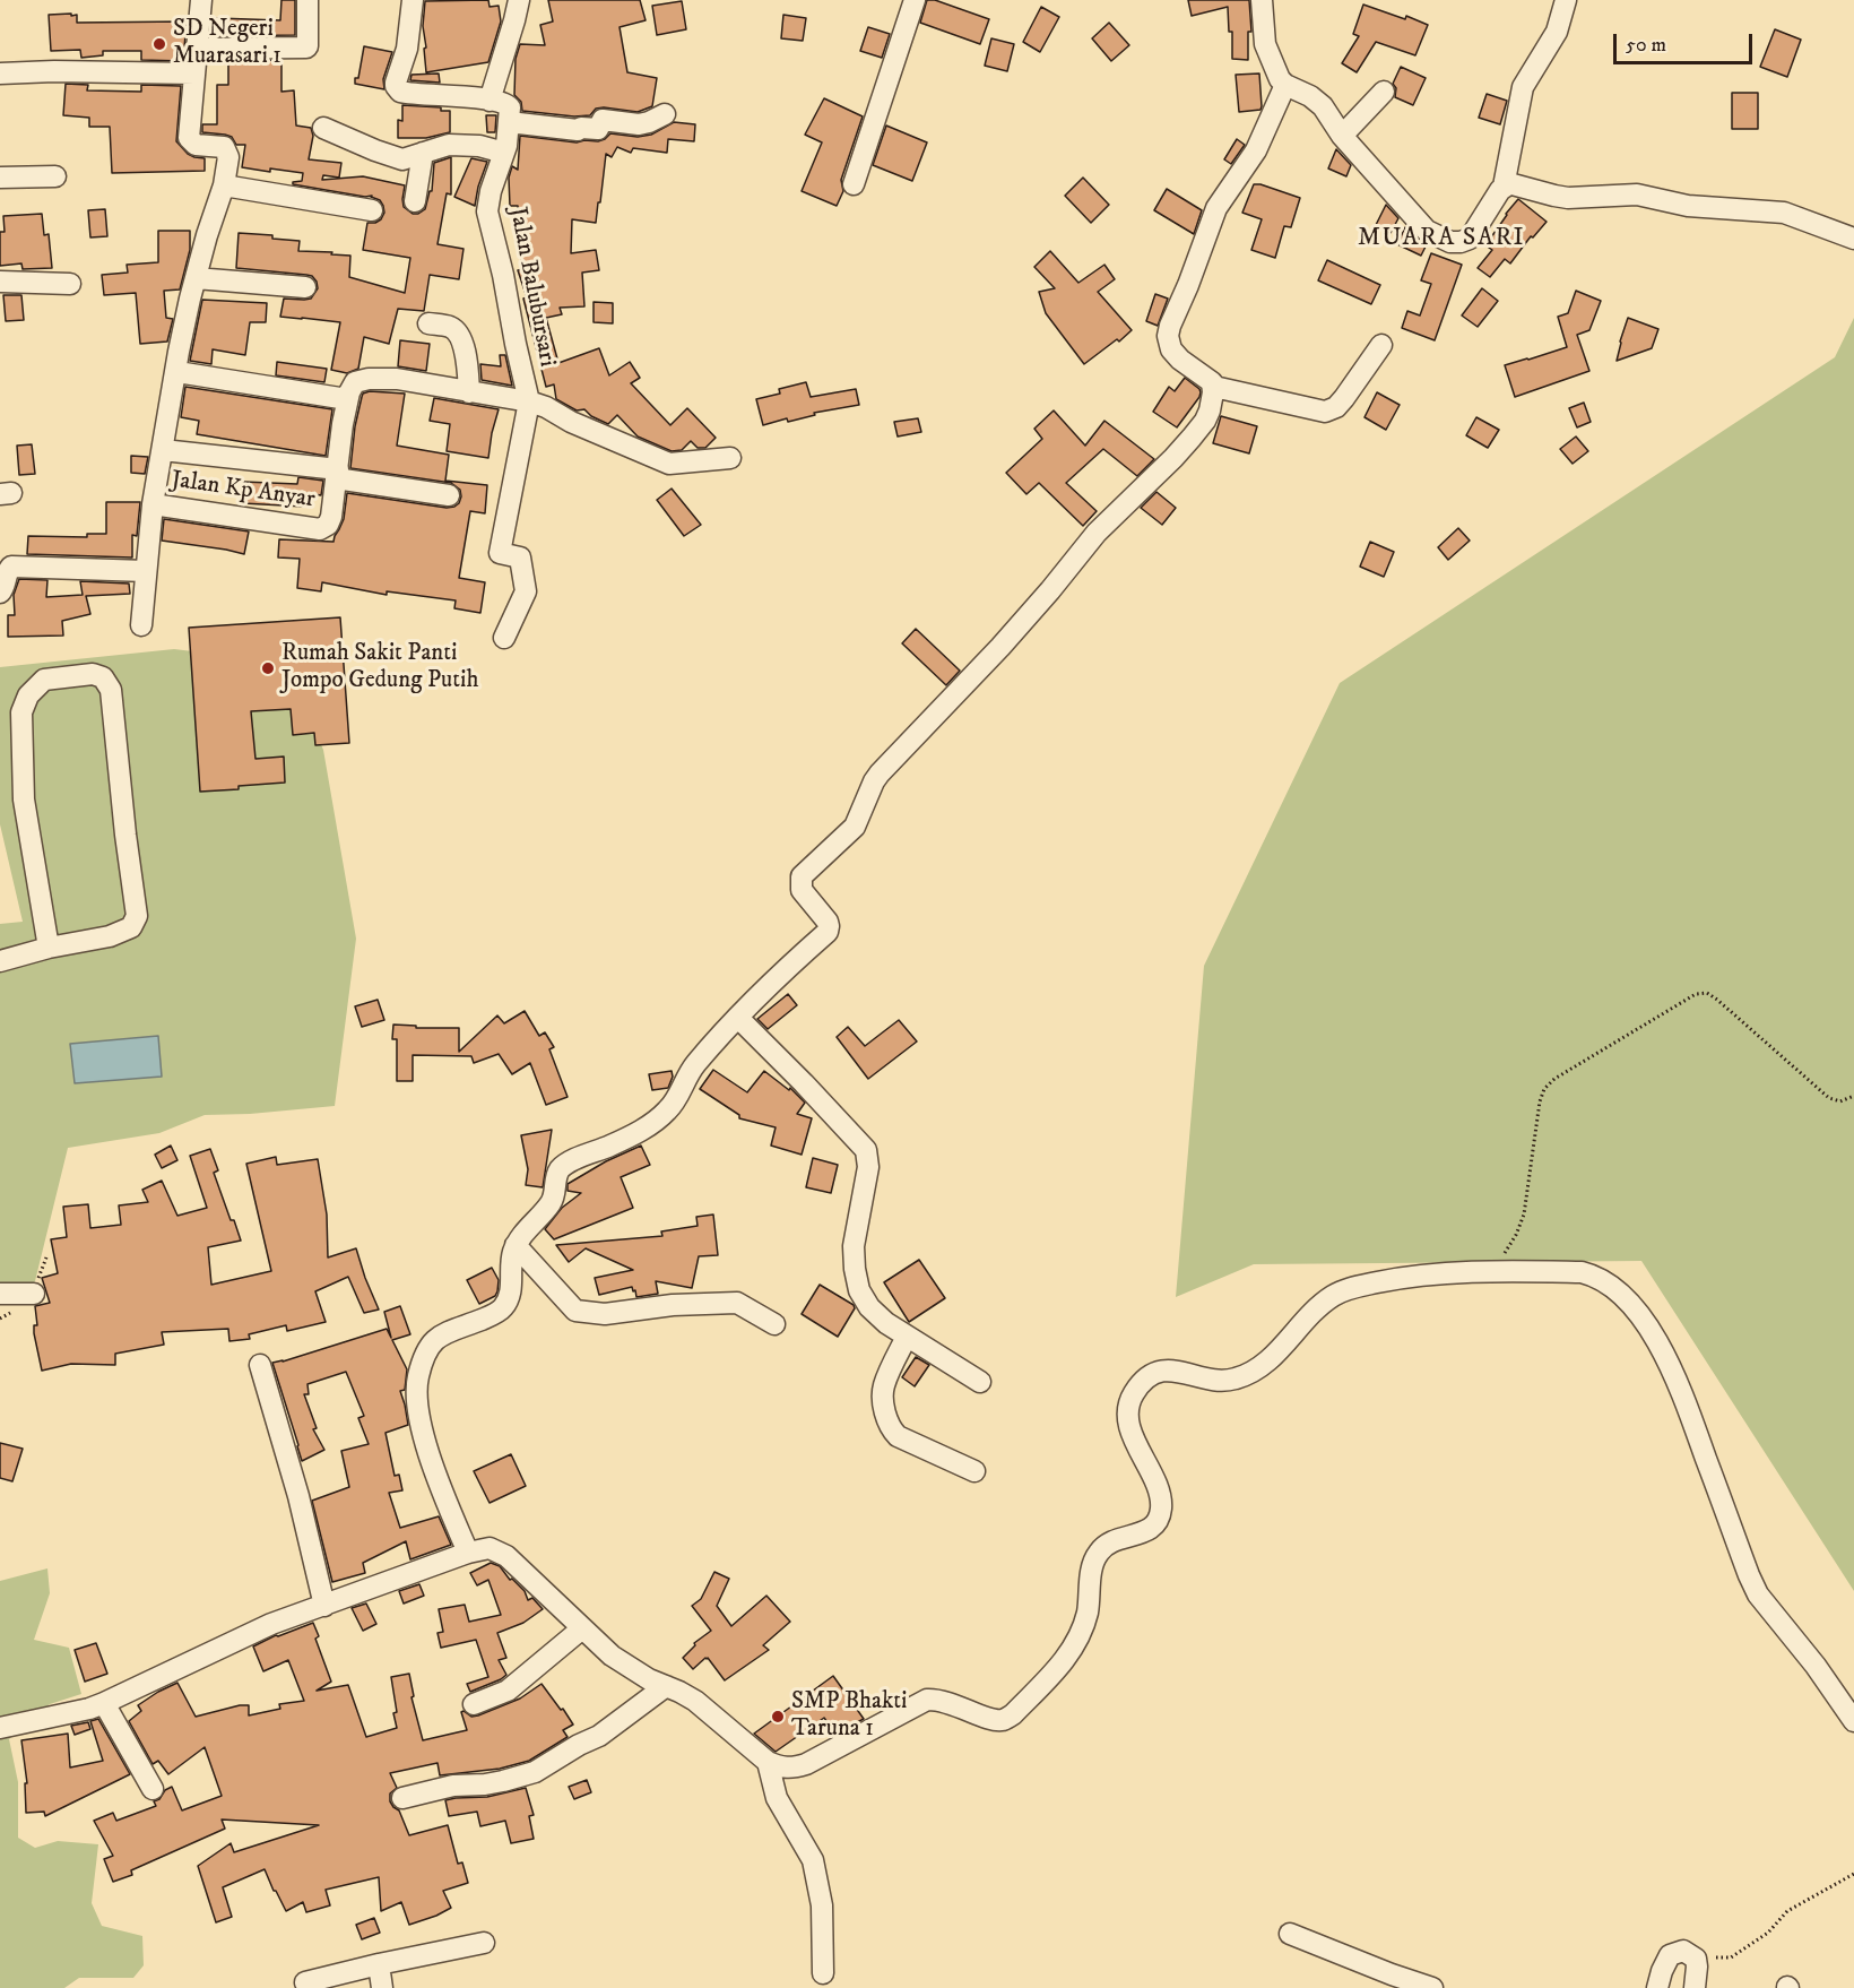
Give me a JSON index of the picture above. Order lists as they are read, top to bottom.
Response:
{
  "streets": {
    "street": ["Jalan Balubursari", "Jalan Kp Anyar"]
  },
  "districts": ["MUARA SARI"],
  "places": ["SD Negeri Muarasari 1", "Rumah Sakit Panti Jompo Gedung Putih", "SMP Bhakti Taruna 1"],
  "scale_bar": "50 m"
}
